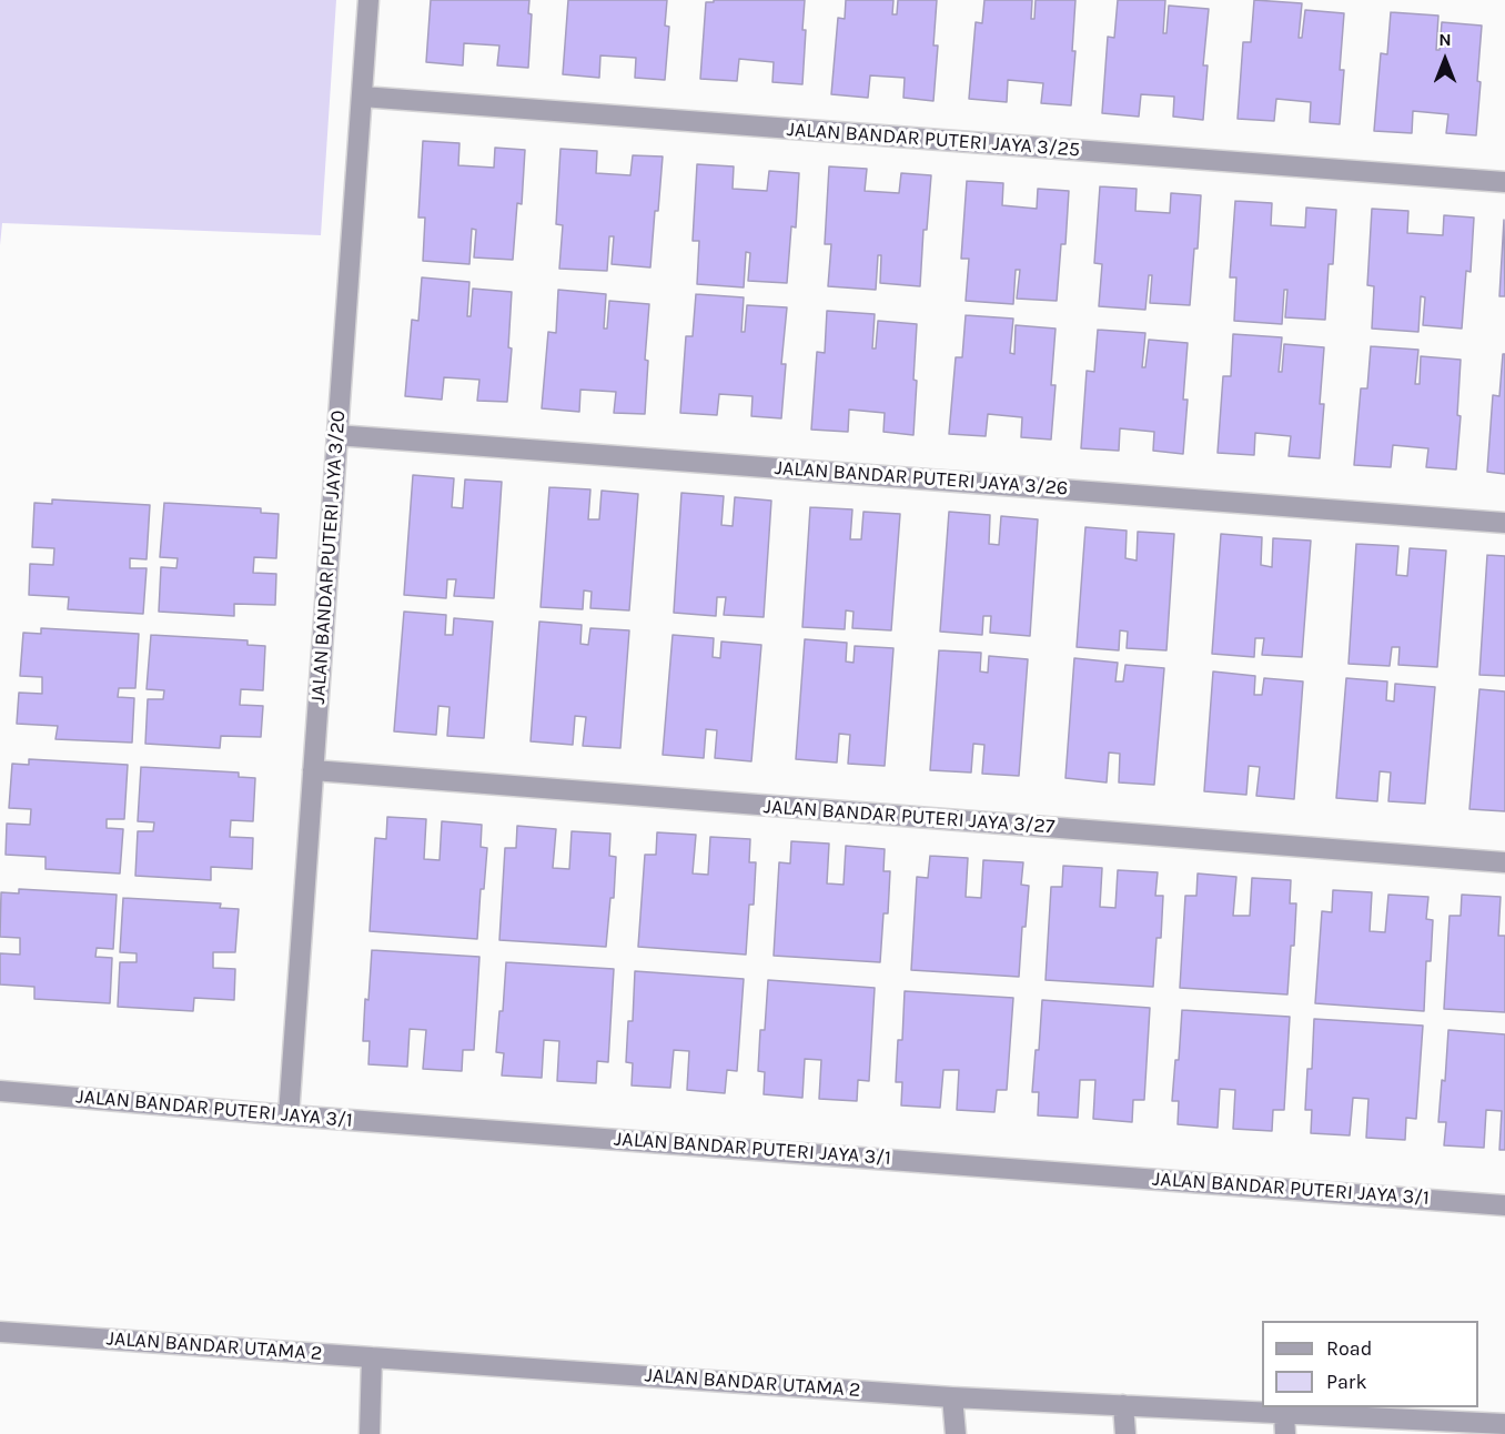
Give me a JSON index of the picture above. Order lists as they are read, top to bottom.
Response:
{
  "streets": {
    "street": [
      "JALAN BANDAR PUTERI JAYA 3/25",
      "JALAN BANDAR PUTERI JAYA 3/26",
      "JALAN BANDAR PUTERI JAYA 3/20",
      "JALAN BANDAR PUTERI JAYA 3/27",
      "JALAN BANDAR PUTERI JAYA 3/1",
      "JALAN BANDAR UTAMA 2"
    ]
  },
  "crossings": [
    ["JALAN BANDAR PUTERI JAYA 3/25", "JALAN BANDAR PUTERI JAYA 3/20"],
    ["JALAN BANDAR PUTERI JAYA 3/26", "JALAN BANDAR PUTERI JAYA 3/20"],
    ["JALAN BANDAR PUTERI JAYA 3/20", "JALAN BANDAR PUTERI JAYA 3/27"],
    ["JALAN BANDAR PUTERI JAYA 3/20", "JALAN BANDAR PUTERI JAYA 3/1"]
  ],
  "legend": ["Road", "Park"],
  "north": "top"
}
